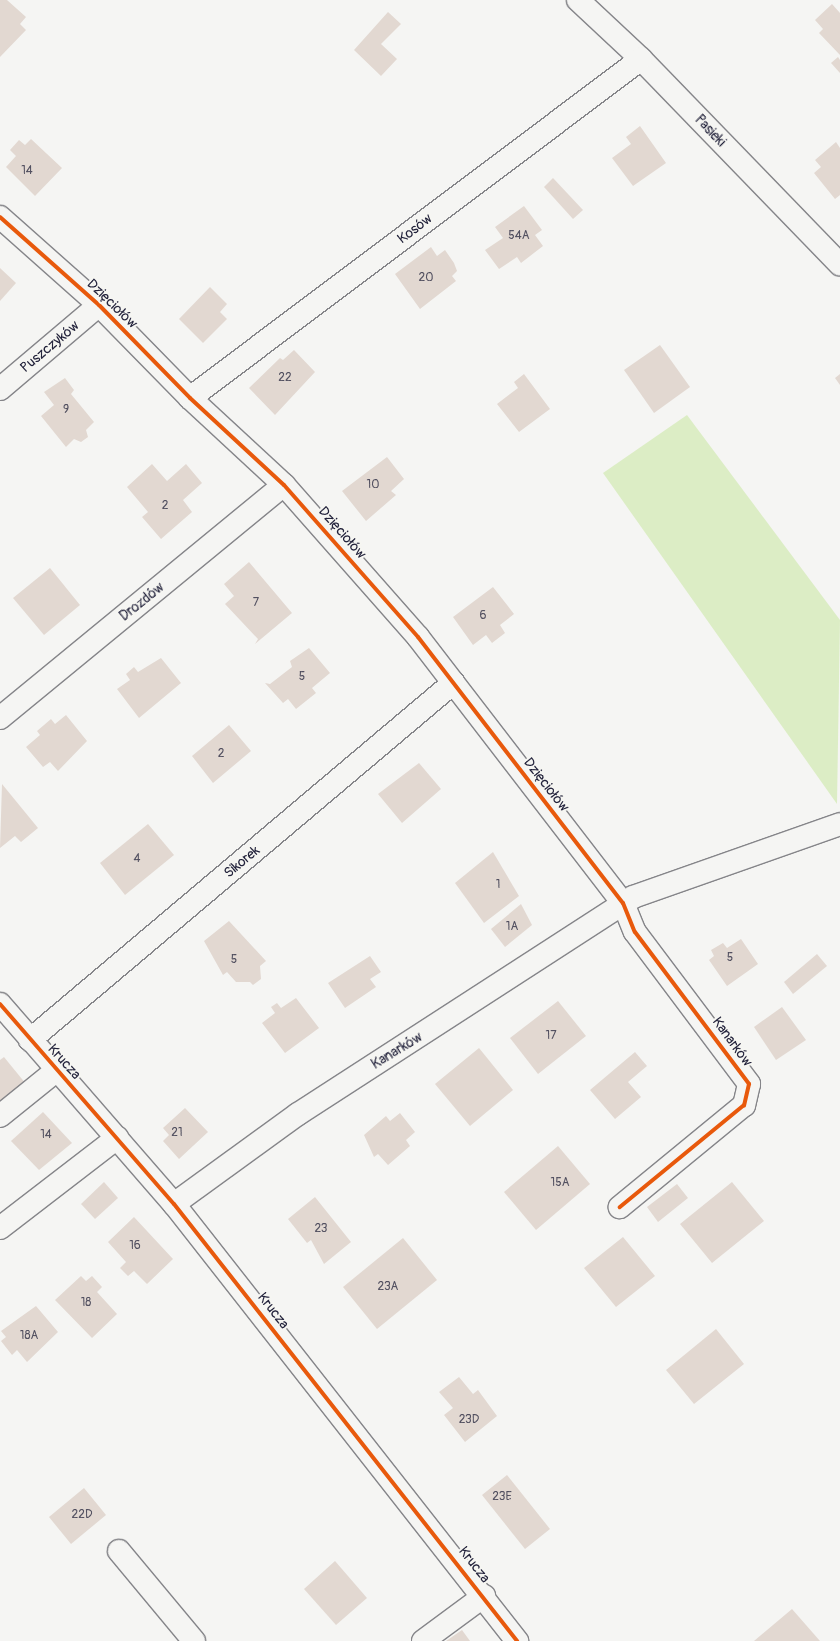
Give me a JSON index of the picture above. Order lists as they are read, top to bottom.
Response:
{
  "streets": {
    "street": [
      "Pasieki",
      "Kosów",
      "Dzięciołów",
      "Puszczyków",
      "Drozdów",
      "Sikorek",
      "Kanarków",
      "Krucza"
    ]
  },
  "crossings": [
    ["Pasieki", "Kosów"],
    ["Kosów", "Dzięciołów"],
    ["Dzięciołów", "Puszczyków"],
    ["Dzięciołów", "Drozdów"],
    ["Dzięciołów", "Sikorek"],
    ["Dzięciołów", "Kanarków"],
    ["Sikorek", "Krucza"],
    ["Kanarków", "Krucza"]
  ],
  "house_numbers": [
    "14",
    "54A",
    "20",
    "22",
    "9",
    "10",
    "2",
    "7",
    "6",
    "5",
    "2",
    "4",
    "1",
    "1A",
    "5",
    "5",
    "17",
    "21",
    "14",
    "15A",
    "23",
    "16",
    "23A",
    "18",
    "18A",
    "23D",
    "23E",
    "22D"
  ]
}
